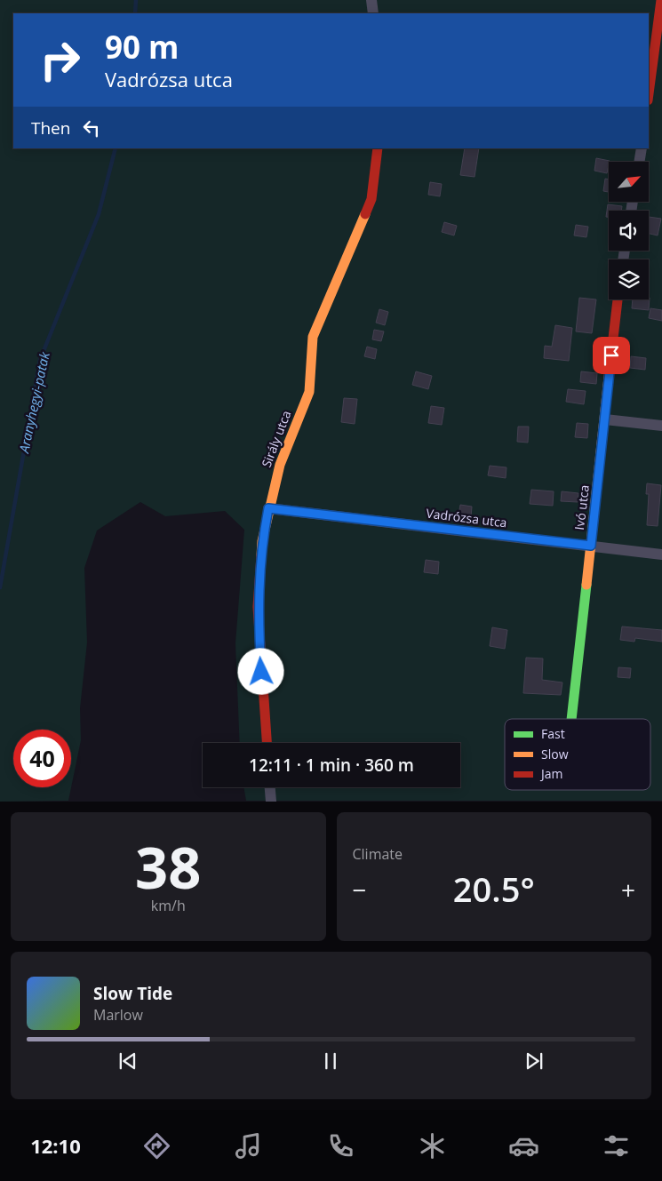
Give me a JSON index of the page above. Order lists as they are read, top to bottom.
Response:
{
  "streets": {
    "street": ["Sirály utca", "Ivó utca", "Vadrózsa utca"]
  },
  "crossings": [
    ["Sirály utca", "Vadrózsa utca"],
    ["Ivó utca", "Vadrózsa utca"]
  ],
  "water": ["Aranyhegyi-patak"],
  "legend": ["Fast", "Slow", "Jam"],
  "north": "top right",
  "page": {
    "turn": ["90 m", "Vadrózsa utca"],
    "then": "Then",
    "limit": "40",
    "trip": "12:11 · 1 min · 360 m",
    "tile": [
      ["38", "km/h"],
      "Climate"
    ],
    "heat": ["−", "20.5°", "+"],
    "song": ["Slow Tide", "Marlow"],
    "tabs": "12:10"
  }
}
